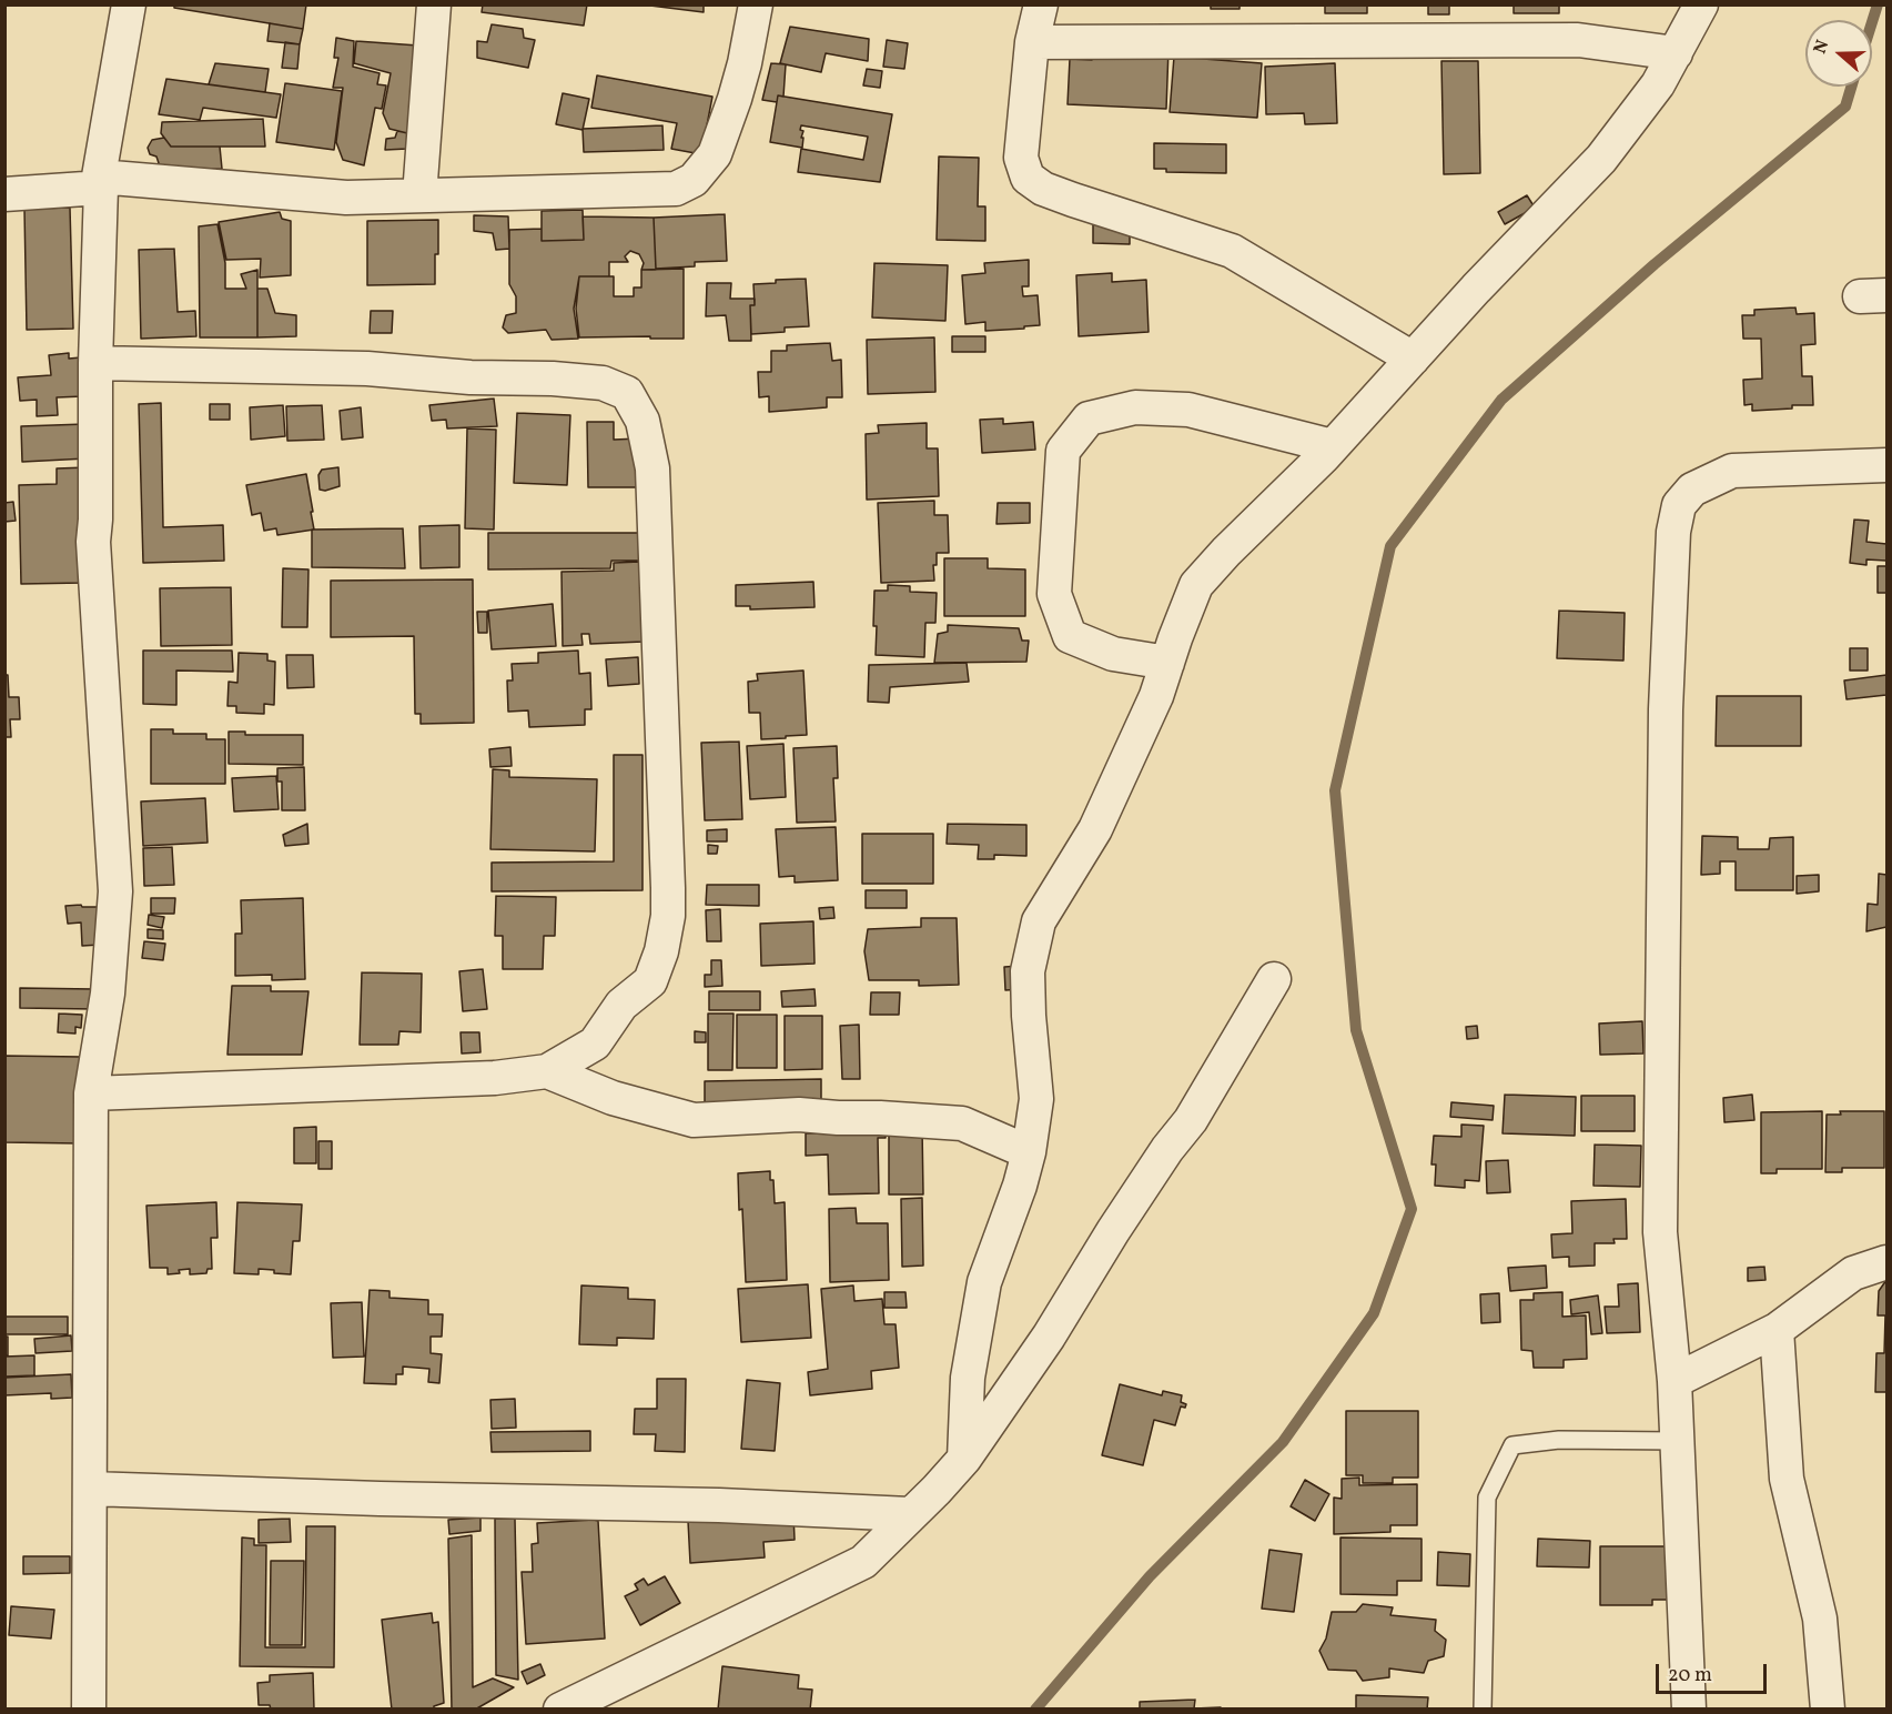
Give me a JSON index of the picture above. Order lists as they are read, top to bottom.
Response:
{
  "scale_bar": "20 m",
  "north": "left"
}
